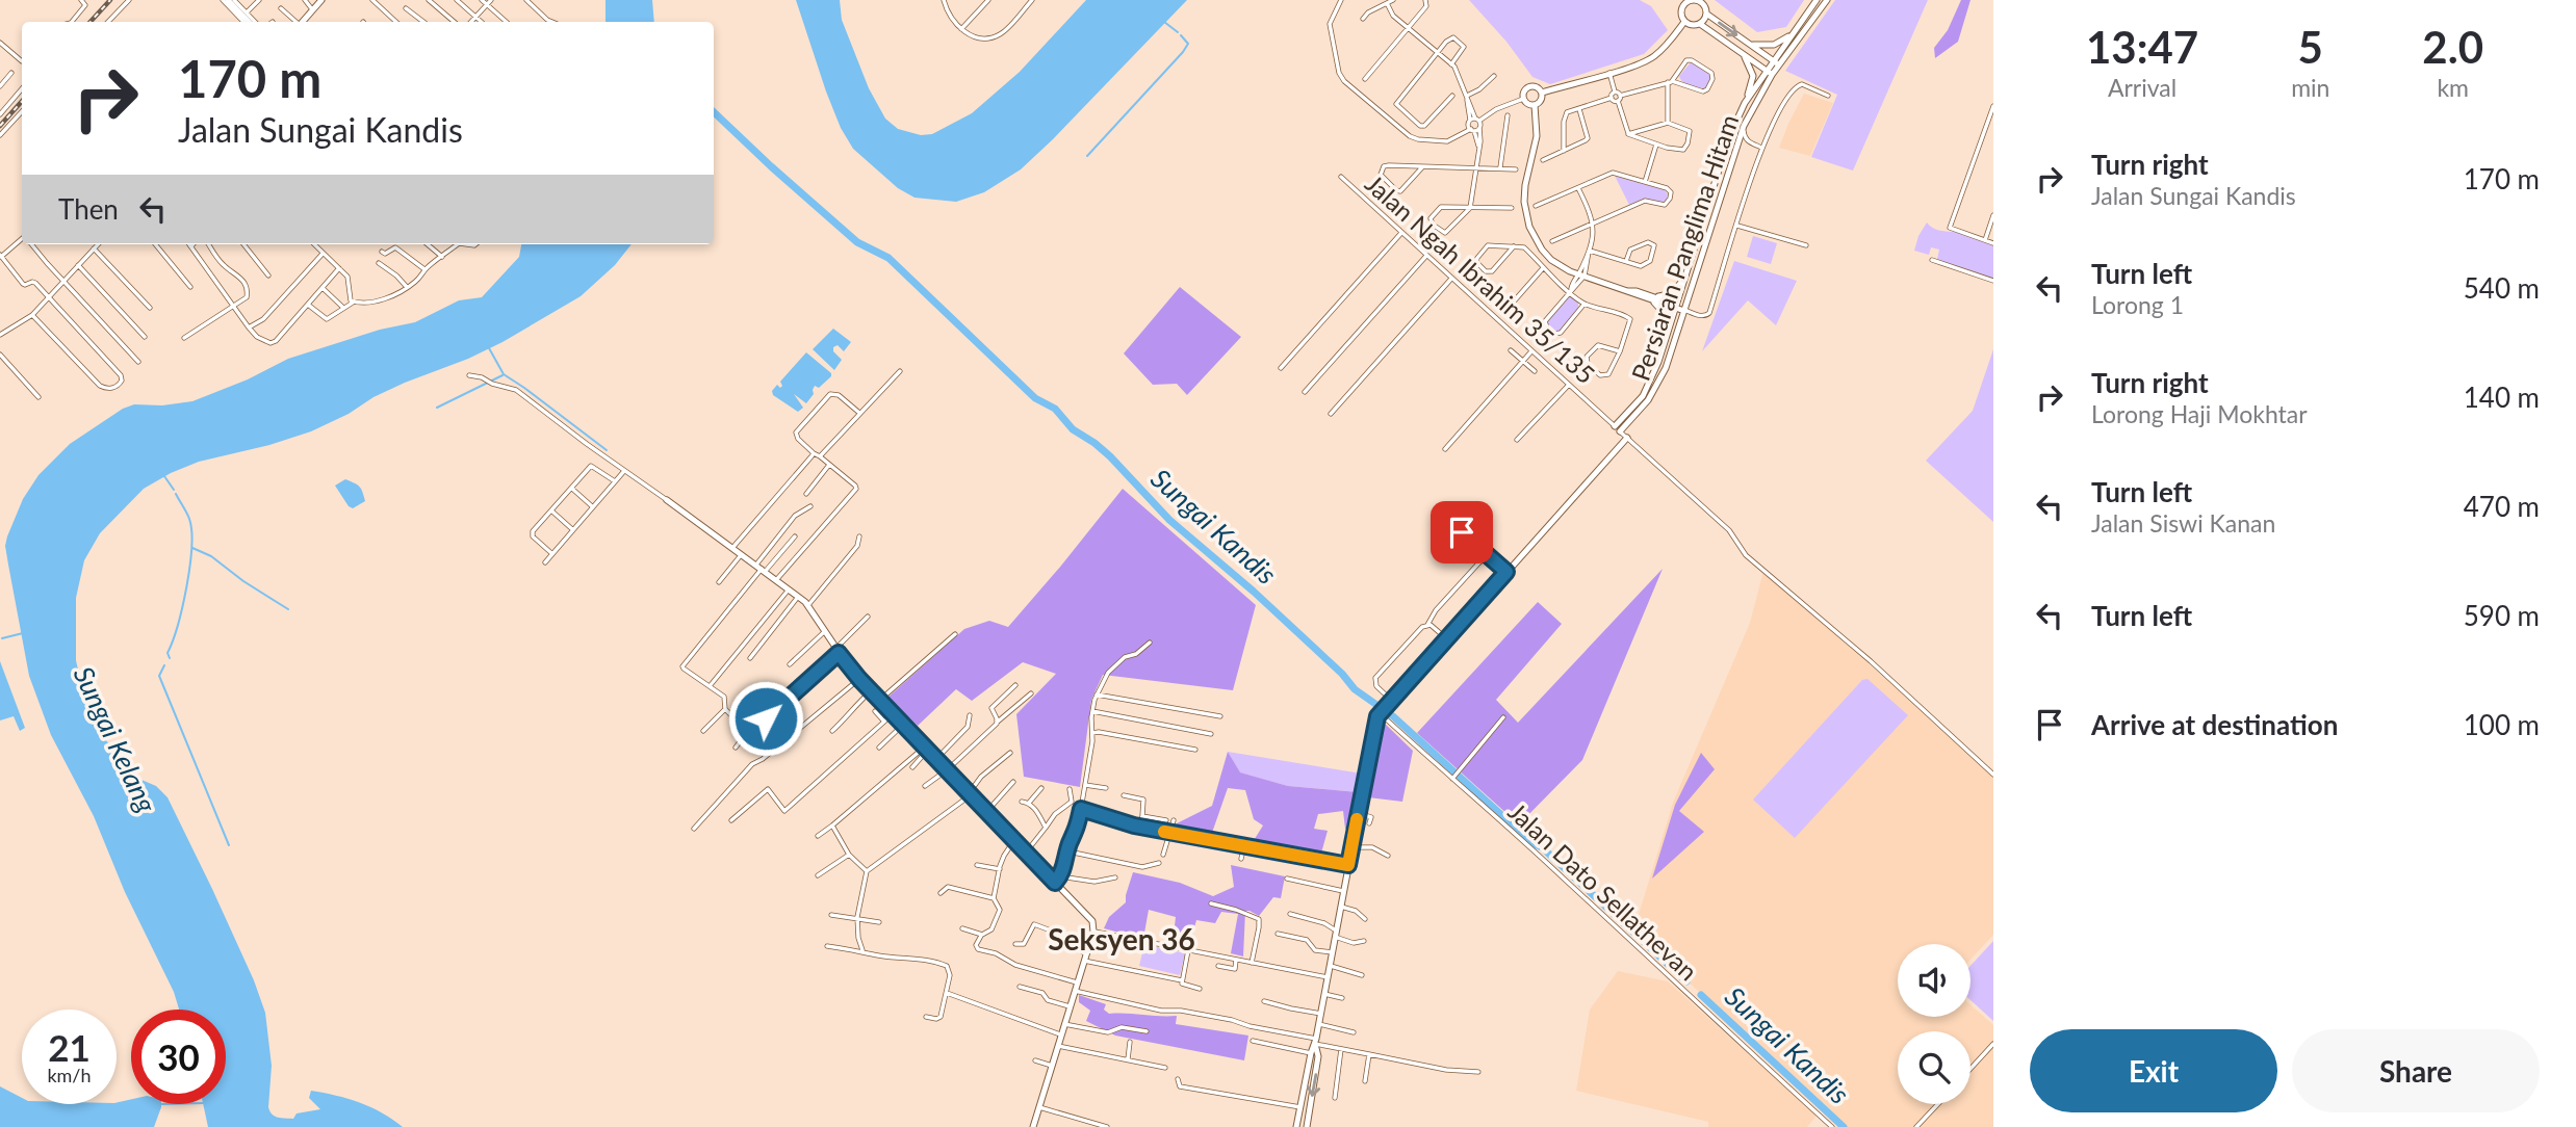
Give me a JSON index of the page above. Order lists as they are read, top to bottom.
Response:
{
  "streets": {
    "street": ["Persiaran Panglima Hitam", "Jalan Ngah Ibrahim 35/135", "Jalan Dato Sellathevan"]
  },
  "crossings": [
    ["Persiaran Panglima Hitam", "Jalan Ngah Ibrahim 35/135"]
  ],
  "districts": ["Seksyen 36"],
  "water": ["Sungai Kandis", "Sungai Kelang"],
  "page": {
    "eta": [
      "13:47",
      "Arrival",
      "5",
      "min",
      "2.0",
      "km"
    ],
    "turn": ["170 m", "Jalan Sungai Kandis"],
    "list": [
      {
        "name": "Turn right",
        "note": "Jalan Sungai Kandis",
        "value": "170 m"
      },
      {
        "name": "Turn left",
        "note": "Lorong 1",
        "value": "540 m"
      },
      {
        "name": "Turn right",
        "note": "Lorong Haji Mokhtar",
        "value": "140 m"
      },
      {
        "name": "Turn left",
        "note": "Jalan Siswi Kanan",
        "value": "470 m"
      },
      {
        "name": "Turn left",
        "value": "590 m"
      },
      {
        "name": "Arrive at destination",
        "value": "100 m"
      }
    ],
    "then": "Then",
    "speed": "21 km/h",
    "limit": "30",
    "buttons": ["Exit", "Share"]
  }
}
